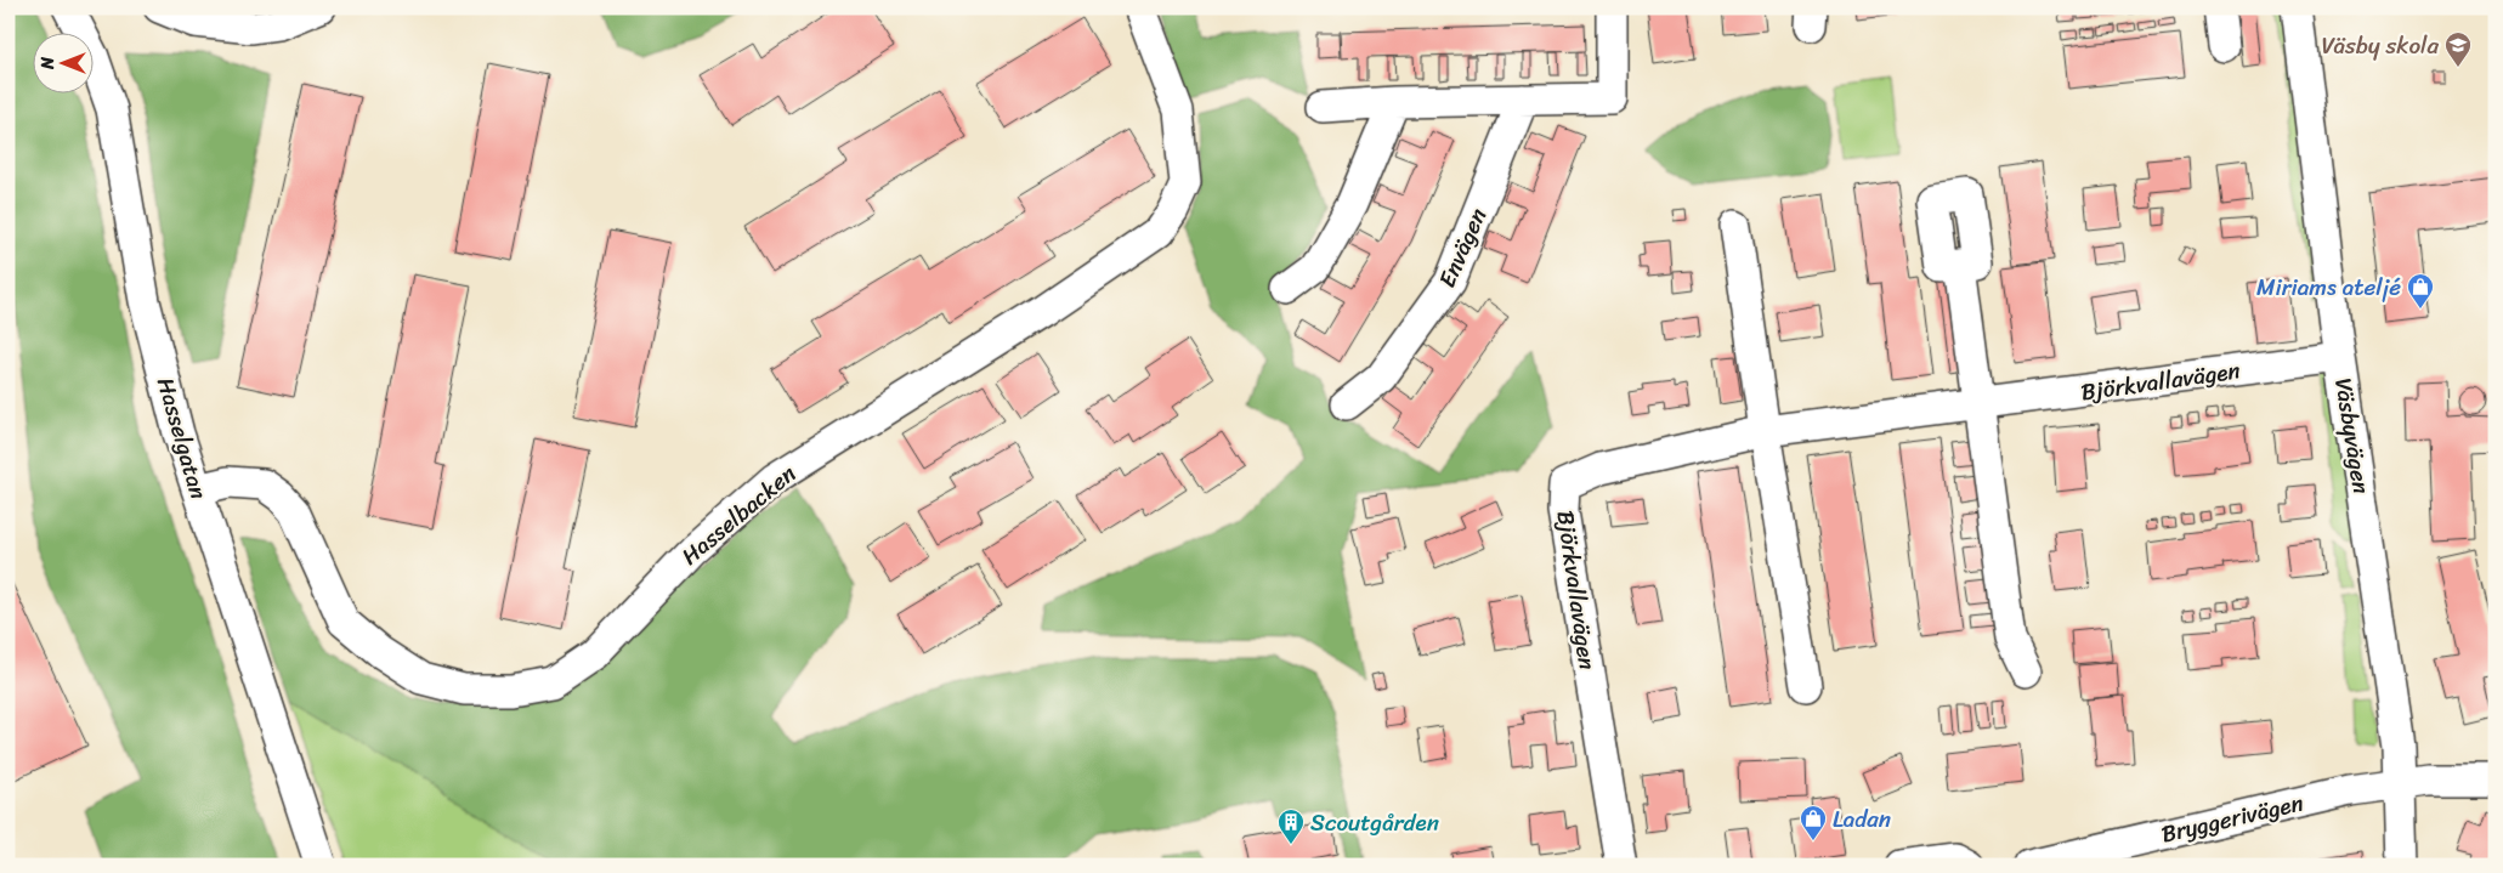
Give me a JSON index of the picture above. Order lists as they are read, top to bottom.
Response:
{
  "streets": {
    "street": [
      "Envägen",
      "Björkvallavägen",
      "Väsbyvägen",
      "Hasselgatan",
      "Hasselbacken",
      "Bryggerivägen"
    ]
  },
  "crossings": [
    ["Björkvallavägen", "Väsbyvägen"],
    ["Väsbyvägen", "Bryggerivägen"],
    ["Hasselgatan", "Hasselbacken"]
  ],
  "places": {
    "school or university": ["Väsby skola"],
    "shop": ["Miriams ateljé", "Ladan"],
    "building": ["Scoutgården"]
  },
  "north": "left"
}
